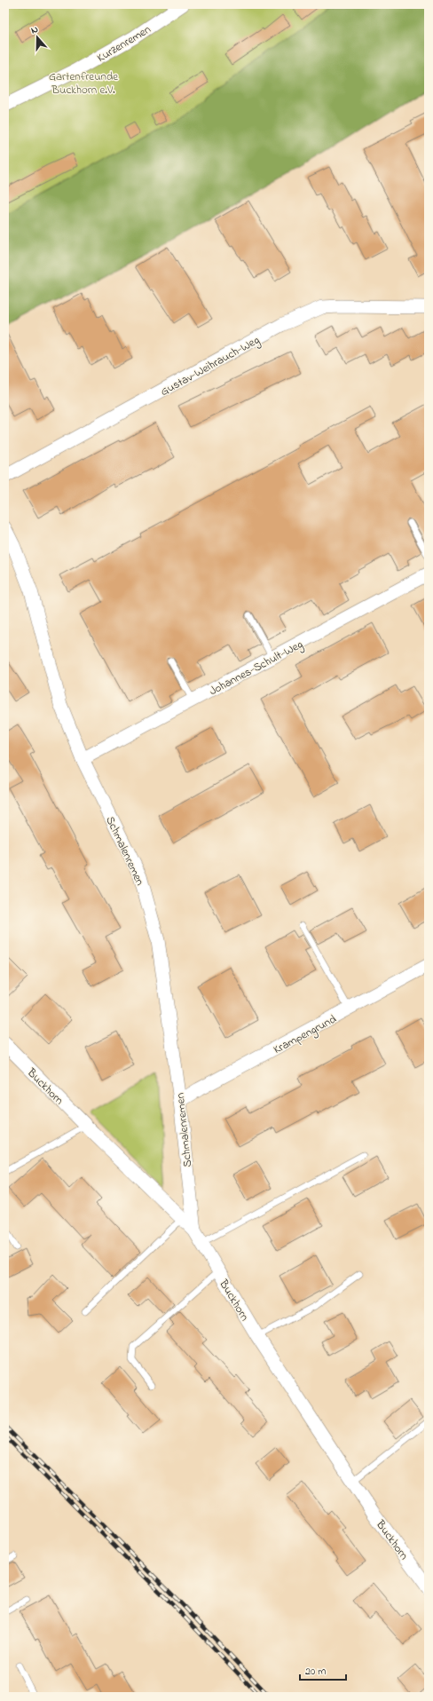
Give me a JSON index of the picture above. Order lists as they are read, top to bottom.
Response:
{
  "streets": {
    "street": [
      "Kurzenremen",
      "Gustav-Weihrauch-Weg",
      "Johannes-Schult-Weg",
      "Schmalenremen",
      "Krampengrund",
      "Buckhorn"
    ]
  },
  "crossings": [
    ["Johannes-Schult-Weg", "Schmalenremen"],
    ["Schmalenremen", "Krampengrund"],
    ["Schmalenremen", "Buckhorn"]
  ],
  "parks": ["Gartenfreunde Buckhorn e.V."],
  "scale_bar": "20 m",
  "north": "top"
}
